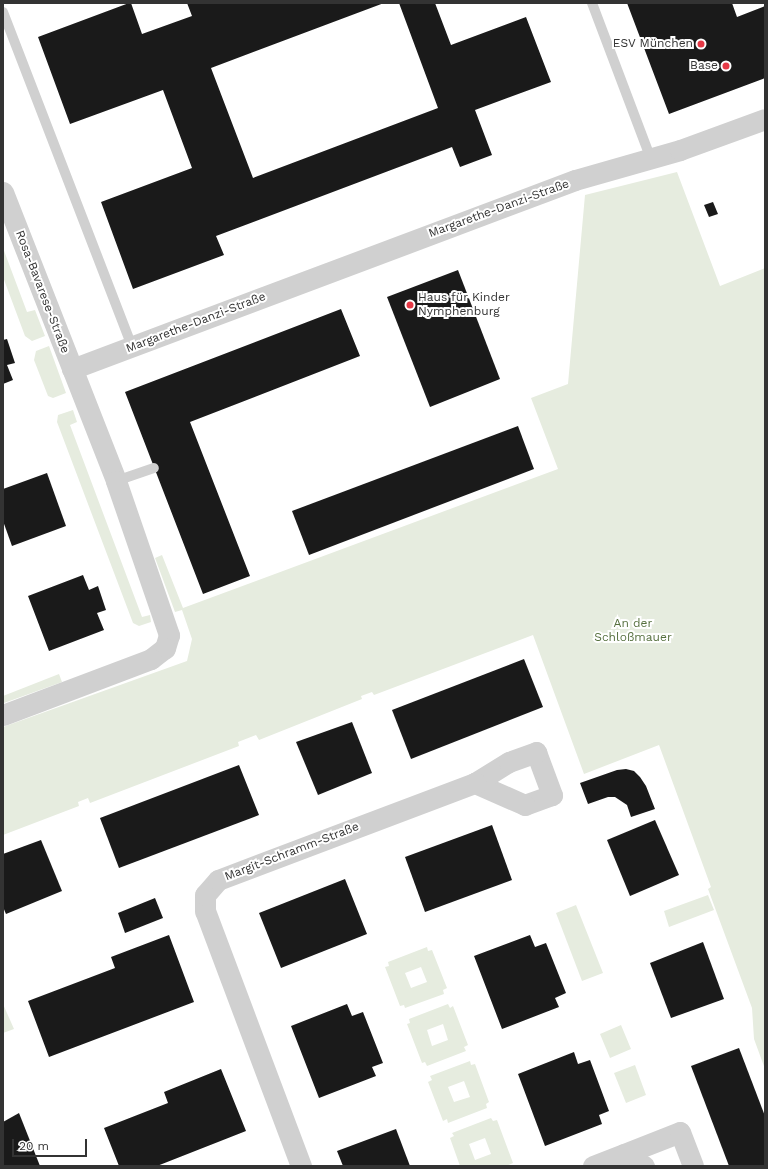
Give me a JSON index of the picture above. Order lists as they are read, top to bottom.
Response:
{
  "streets": {
    "street": ["Margarethe-Danzi-Straße", "Rosa-Bavarese-Straße", "Margit-Schramm-Straße"]
  },
  "crossings": [
    ["Margarethe-Danzi-Straße", "Rosa-Bavarese-Straße"]
  ],
  "parks": ["An der Schloßmauer"],
  "places": ["ESV München", "Base", "Haus für Kinder Nymphenburg"],
  "scale_bar": "20 m"
}
